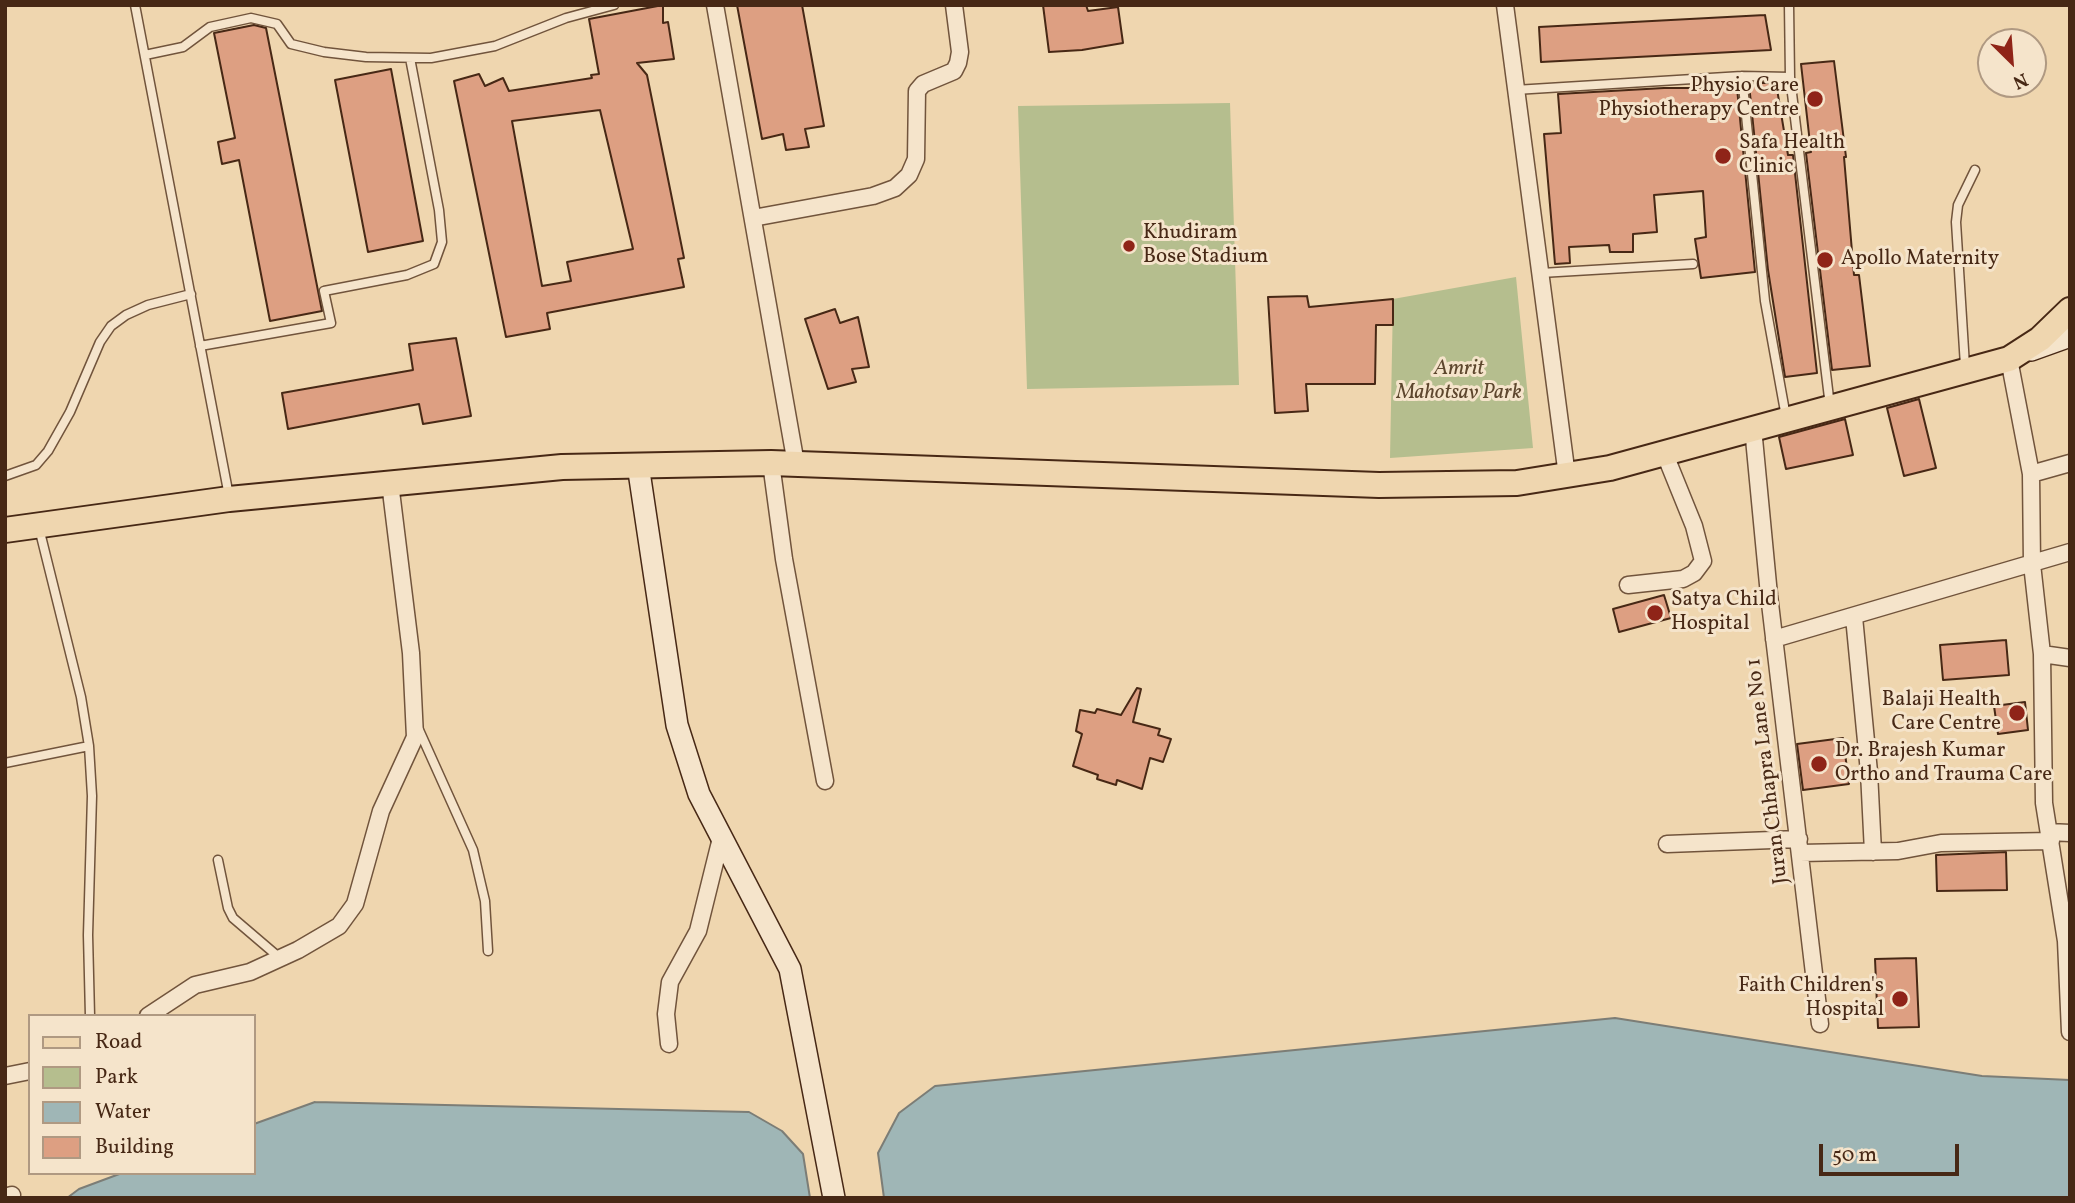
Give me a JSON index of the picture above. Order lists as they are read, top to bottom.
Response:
{
  "streets": {
    "street": ["Juran Chhapra Lane No 1"]
  },
  "parks": ["Amrit Mahotsav Park"],
  "places": [
    "Physio Care Physiotherapy Centre",
    "Safa Health Clinic",
    "Khudiram Bose Stadium",
    "Apollo Maternity",
    "Satya Child Hospital",
    "Balaji Health Care Centre",
    "Dr. Brajesh Kumar Ortho and Trauma Care",
    "Faith Children's Hospital"
  ],
  "legend": [
    "Road",
    "Park",
    "Water",
    "Building"
  ],
  "scale_bar": "50 m",
  "north": "bottom right"
}
